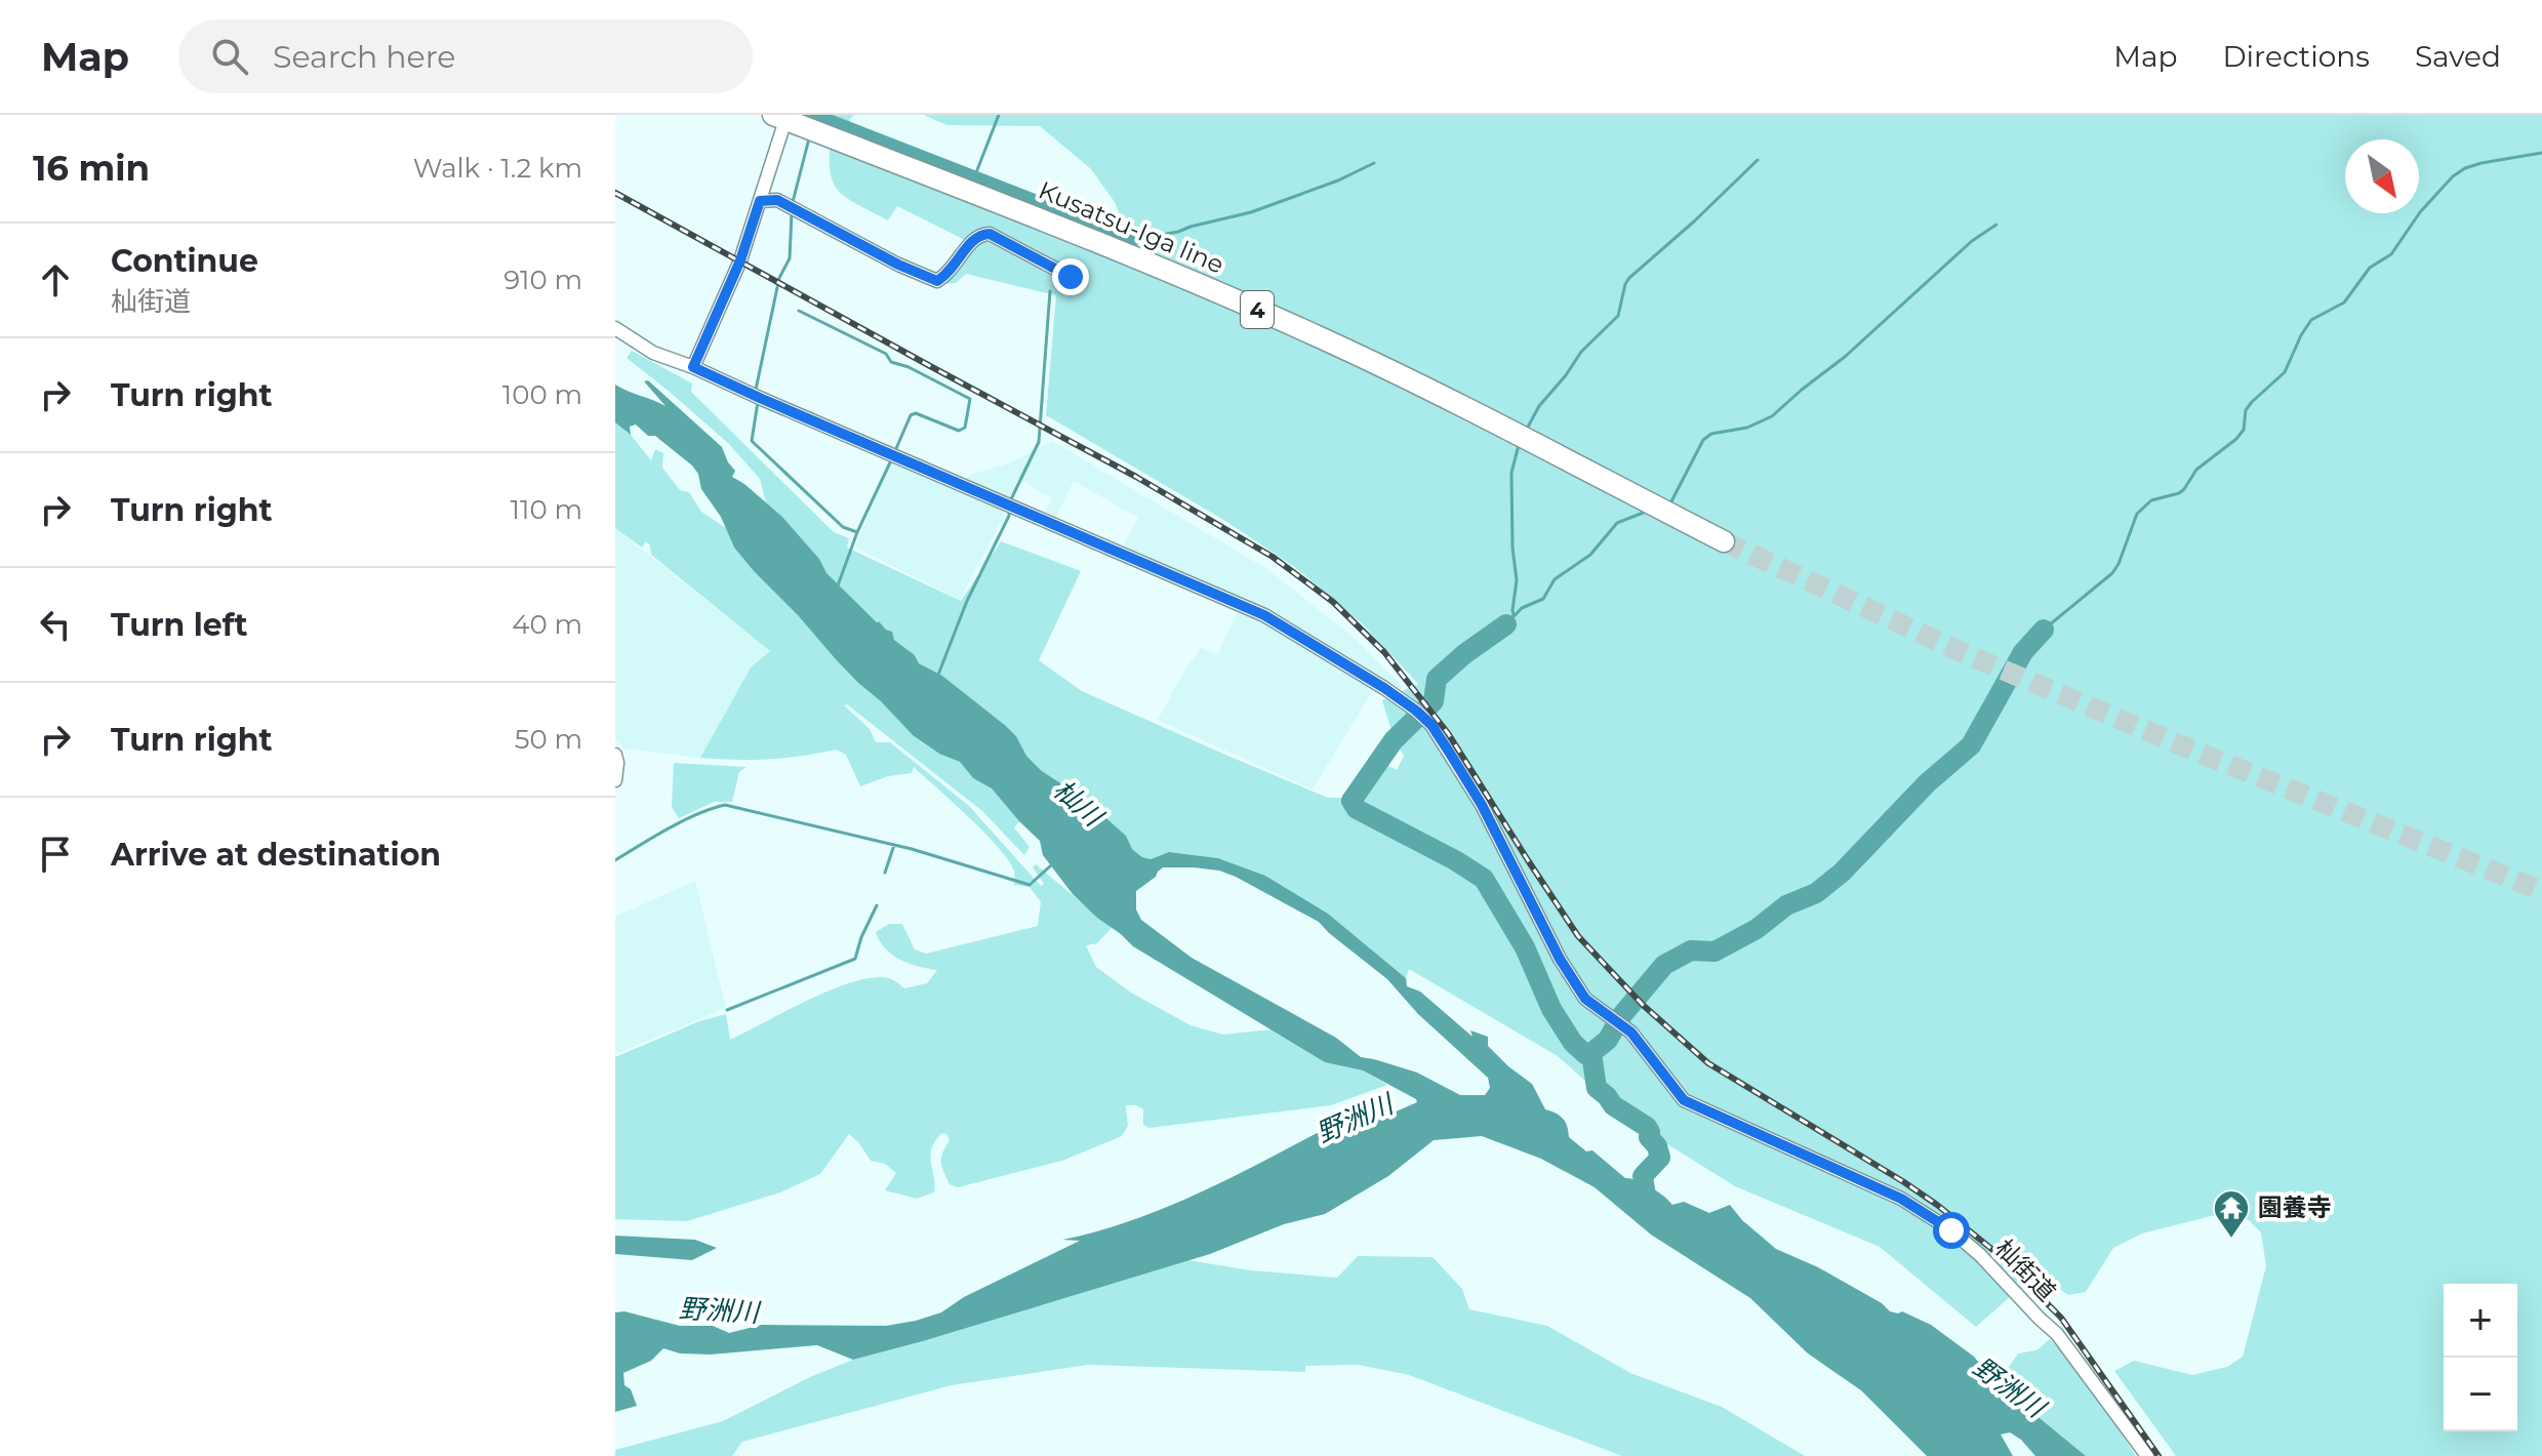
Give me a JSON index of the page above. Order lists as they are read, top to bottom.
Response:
{
  "streets": {
    "main road": ["Kusatsu-Iga line", "4"],
    "street": ["杣街道"]
  },
  "water": ["杣川", "野洲川"],
  "places": {
    "temple": ["園養寺"]
  },
  "north": "bottom right",
  "page": {
    "header": "Map",
    "search": "Search here",
    "nav": ["Map", "Directions", "Saved"],
    "heading": ["16 min", "Walk · 1.2 km"],
    "list": [
      ["Continue", "杣街道", "910 m"],
      ["Turn right", "100 m"],
      ["Turn right", "110 m"],
      ["Turn left", "40 m"],
      ["Turn right", "50 m"],
      "Arrive at destination"
    ],
    "map_buttons": ["+", "−"]
  }
}
